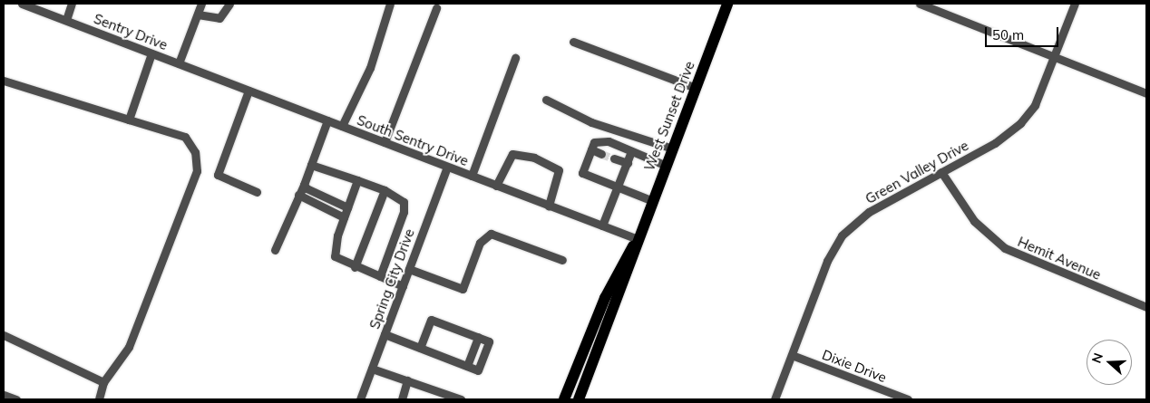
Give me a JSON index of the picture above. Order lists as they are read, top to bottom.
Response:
{
  "streets": {
    "main road": ["West Sunset Drive"],
    "street": [
      "Sentry Drive",
      "South Sentry Drive",
      "Green Valley Drive",
      "Hemit Avenue",
      "Spring City Drive",
      "Dixie Drive"
    ]
  },
  "crossings": [
    ["Sentry Drive", "South Sentry Drive"],
    ["West Sunset Drive", "South Sentry Drive"],
    ["South Sentry Drive", "Spring City Drive"],
    ["Green Valley Drive", "Hemit Avenue"],
    ["Green Valley Drive", "Dixie Drive"]
  ],
  "scale_bar": "50 m",
  "north": "left"
}
